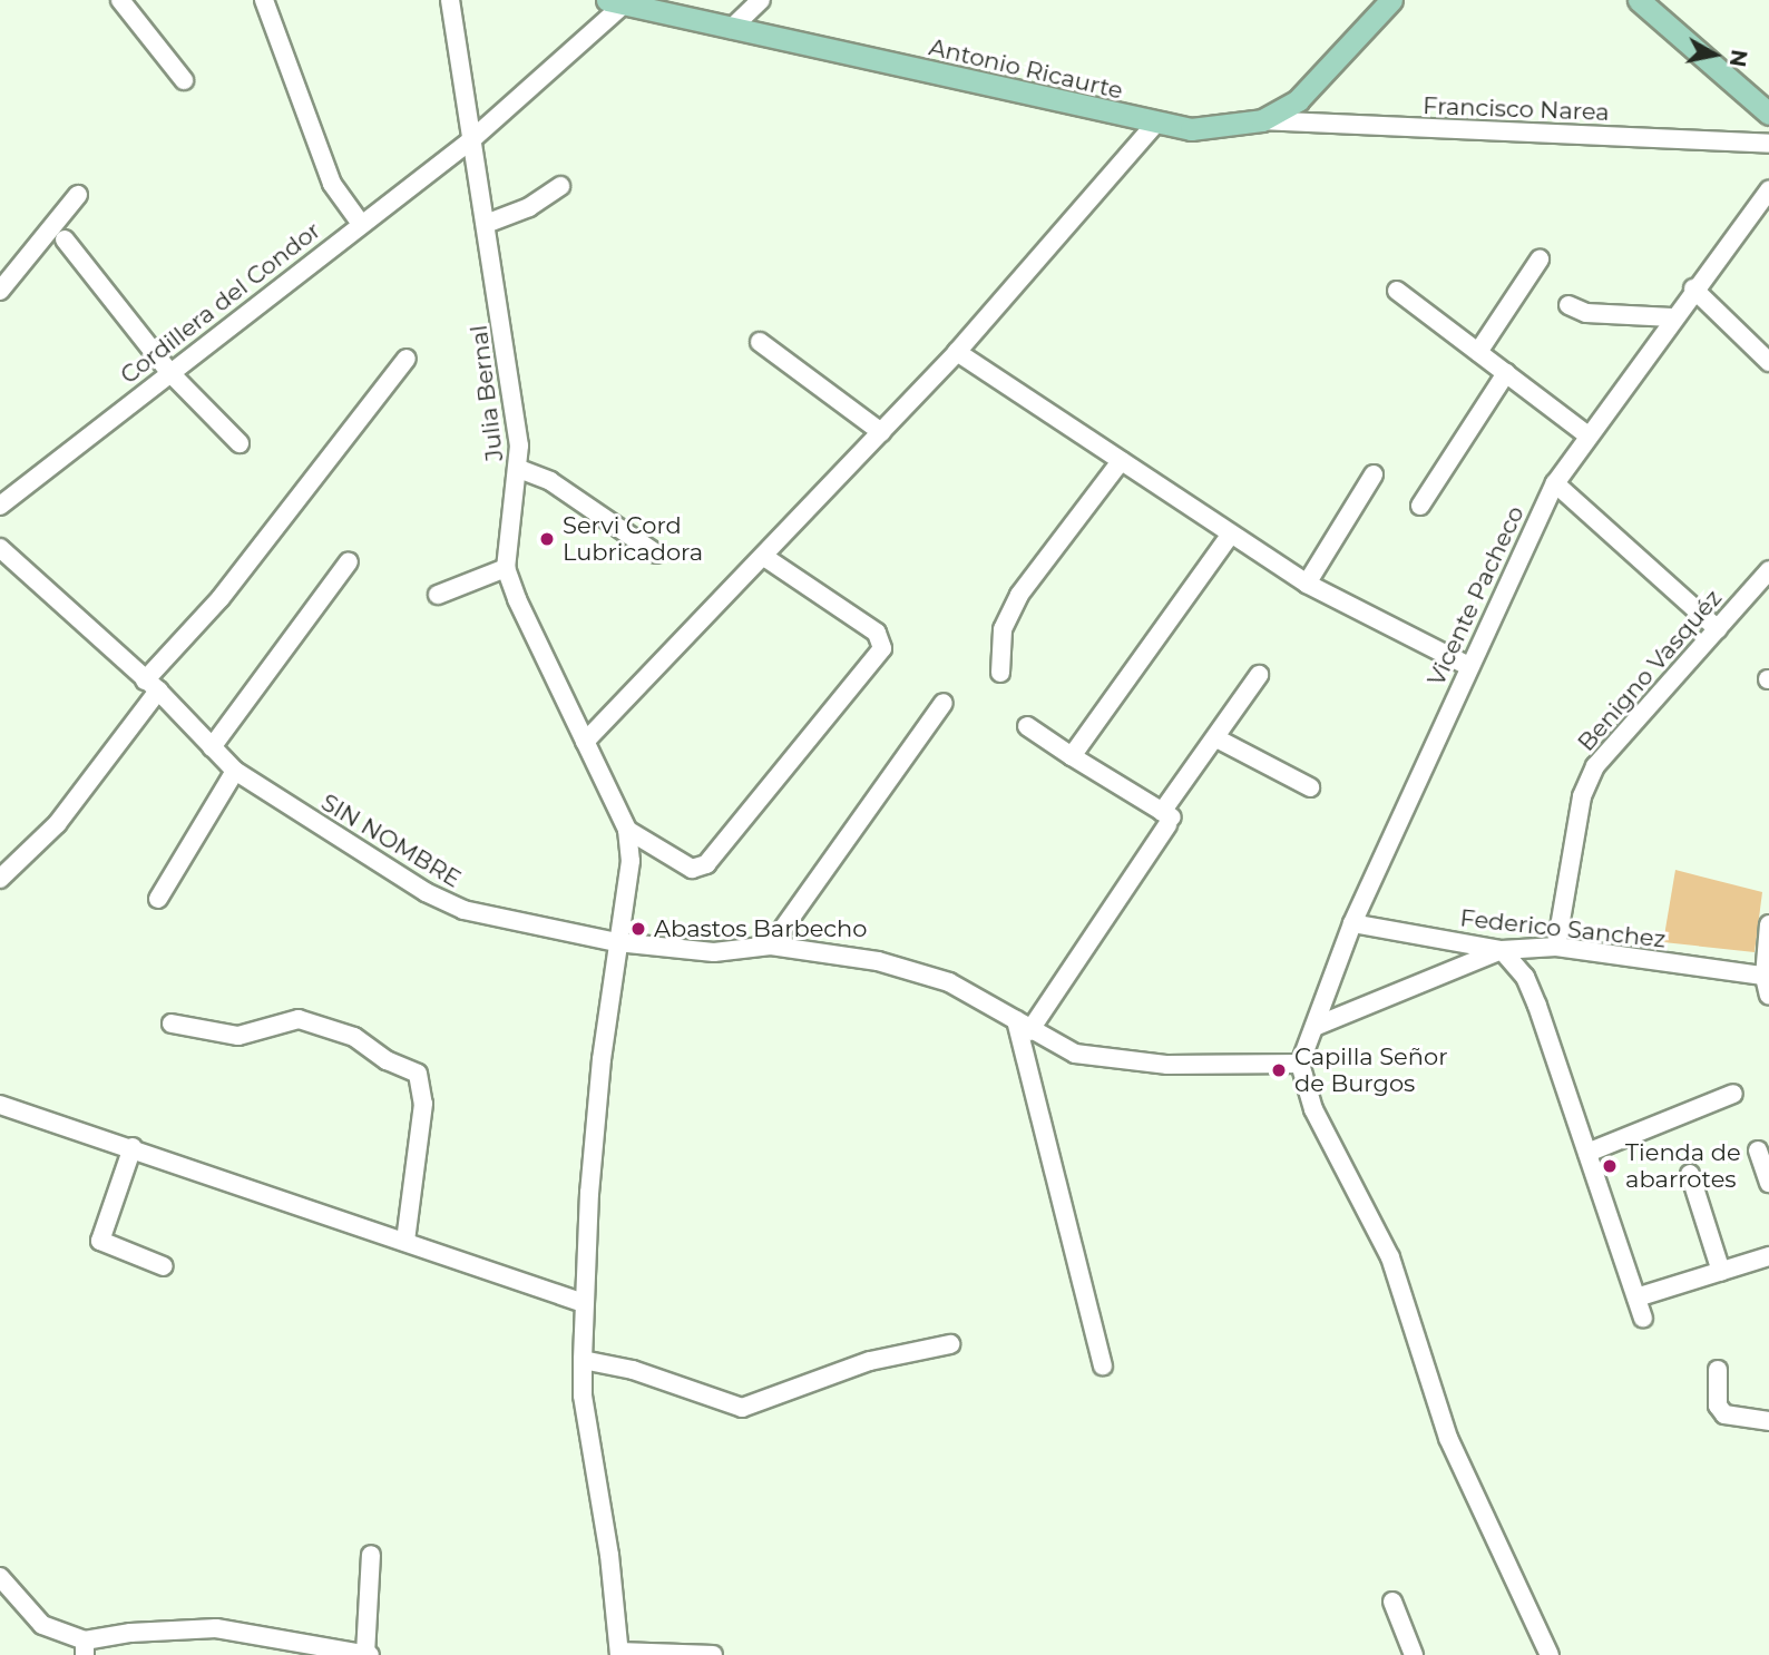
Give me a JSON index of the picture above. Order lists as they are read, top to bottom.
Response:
{
  "streets": {
    "main road": ["Antonio Ricaurte"],
    "street": [
      "Francisco Narea",
      "Cordillera del Condor",
      "Julia Bernal",
      "Vicente Pacheco",
      "Benigno Vasquéz",
      "SIN NOMBRE",
      "Federico Sanchez"
    ]
  },
  "crossings": [
    ["Antonio Ricaurte", "Francisco Narea"],
    ["Antonio Ricaurte", "Cordillera del Condor"],
    ["Cordillera del Condor", "Julia Bernal"],
    ["Julia Bernal", "SIN NOMBRE"],
    ["Vicente Pacheco", "SIN NOMBRE"],
    ["Vicente Pacheco", "Federico Sanchez"],
    ["Benigno Vasquéz", "Federico Sanchez"]
  ],
  "places": [
    "Servi Cord Lubricadora",
    "Abastos Barbecho",
    "Capilla Señor de Burgos",
    "Tienda de abarrotes"
  ],
  "north": "right"
}
